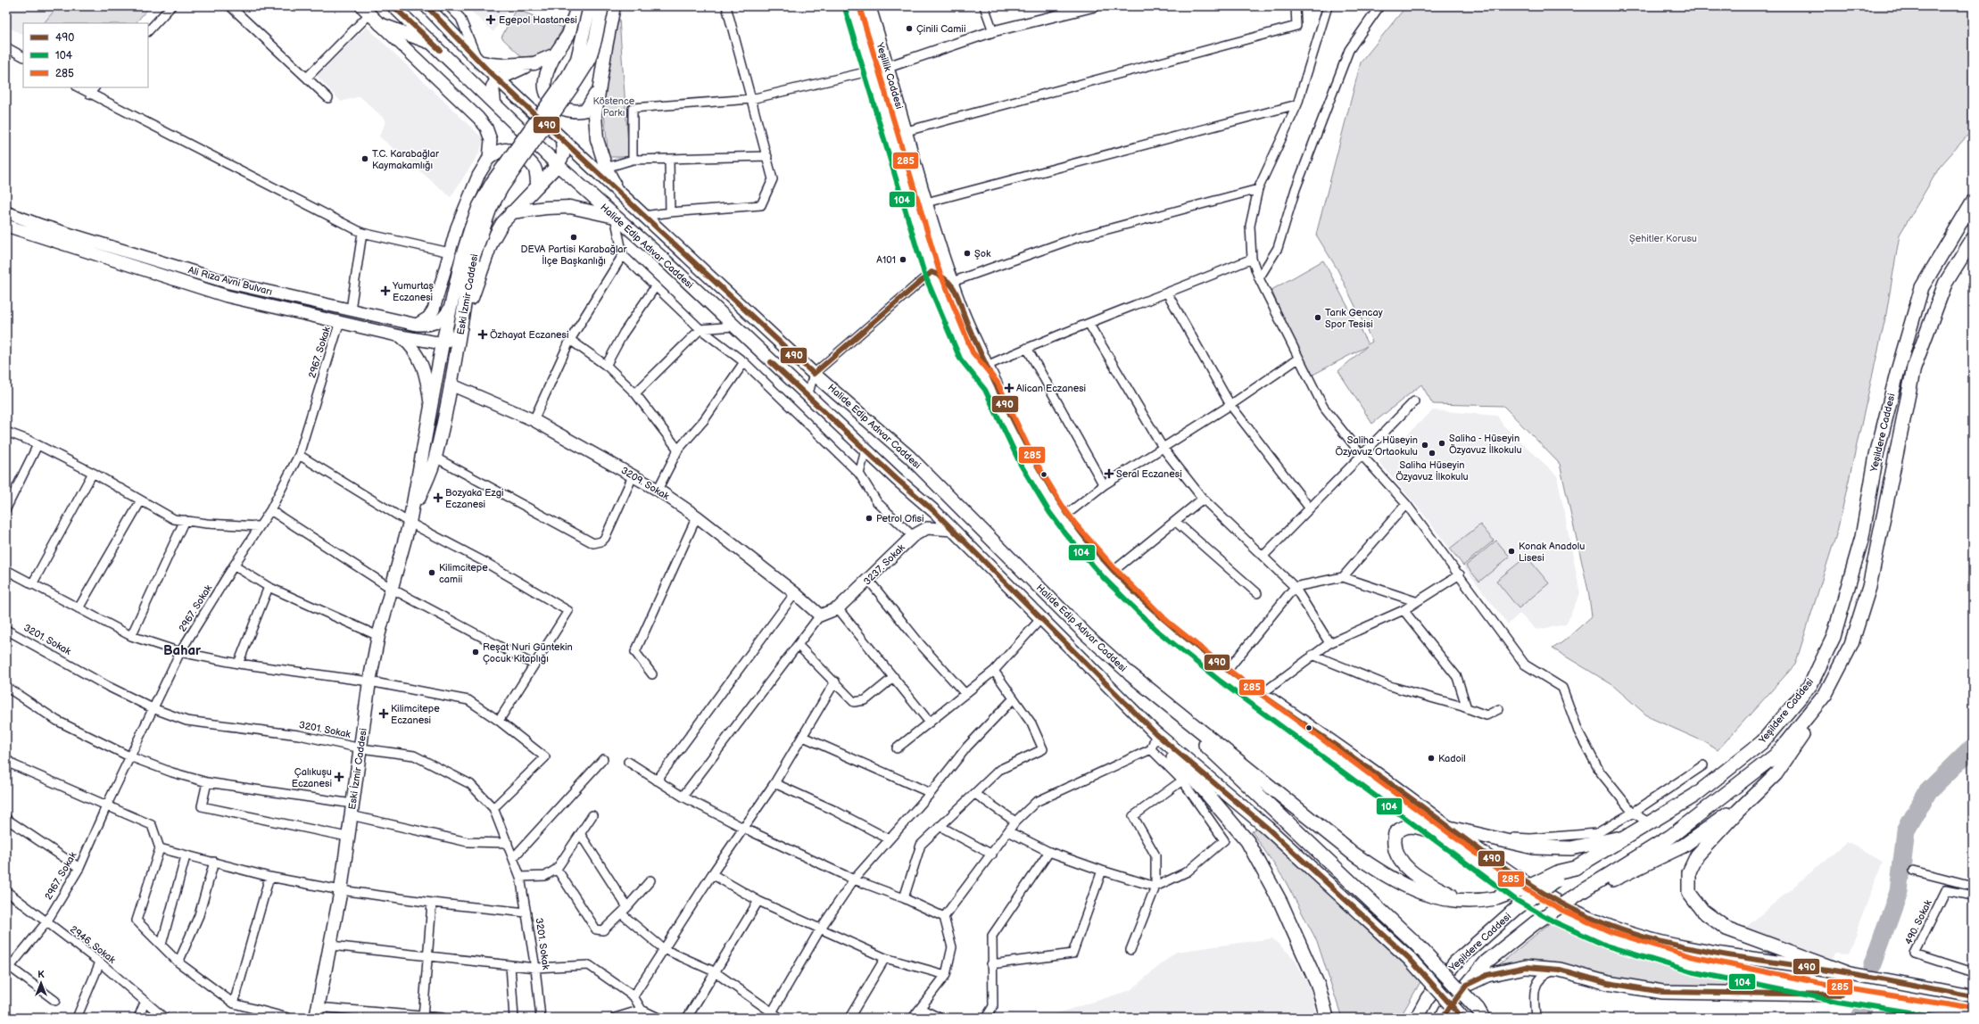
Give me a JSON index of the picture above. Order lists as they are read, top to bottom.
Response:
{
  "streets": {
    "highway": ["Yeşildere Caddesi"],
    "main road": [
      "Yeşillik Caddesi",
      "Halide Edip Adıvar Caddesi",
      "Ali Rıza Avni Bulvarı",
      "Eski İzmir Caddesi",
      "3209. Sokak",
      "3237. Sokak"
    ],
    "street": [
      "2967. Sokak",
      "3201. Sokak",
      "490. Sokak",
      "2946. Sokak"
    ]
  },
  "crossings": [
    ["Halide Edip Adıvar Caddesi", "3237. Sokak"],
    ["Ali Rıza Avni Bulvarı", "Eski İzmir Caddesi"],
    ["Ali Rıza Avni Bulvarı", "2967. Sokak"],
    ["Eski İzmir Caddesi", "3209. Sokak"],
    ["Eski İzmir Caddesi", "3201. Sokak"],
    ["2967. Sokak", "3201. Sokak"],
    ["2967. Sokak", "2946. Sokak"],
    ["3209. Sokak", "3237. Sokak"]
  ],
  "districts": ["Bahar"],
  "parks": ["Köstence Parkı", "Şehitler Korusu"],
  "places": {
    "health": [
      "Egepol Hastanesi",
      "Yumurtaş Eczanesi",
      "Özhayat Eczanesi",
      "Alican Eczanesi",
      "Seral Eczanesi",
      "Bozyaka Ezgi Eczanesi",
      "Kilimcitepe Eczanesi",
      "Çalıkuşu Eczanesi"
    ],
    "other": [
      "Çinili Camii",
      "T.C. Karabağlar Kaymakamlığı",
      "DEVA Partisi Karabağlar İlçe Başkanlığı",
      "Şok",
      "A101",
      "Tarık Gencay Spor Tesisi",
      "Saliha - Hüseyin Özyavuz İlkokulu",
      "Saliha - Hüseyin Özyavuz Ortaokulu",
      "Saliha Hüseyin Özyavuz İlkokulu",
      "Petrol Ofisi",
      "Konak Anadolu Lisesi",
      "Kilimcitepe camii",
      "Reşat Nuri Güntekin Çocuk Kitaplığı",
      "Kadoil"
    ]
  },
  "lines": ["transit line 490", "transit line 285", "transit line 104"],
  "legend": ["490", "104", "285"],
  "north": "top"
}
